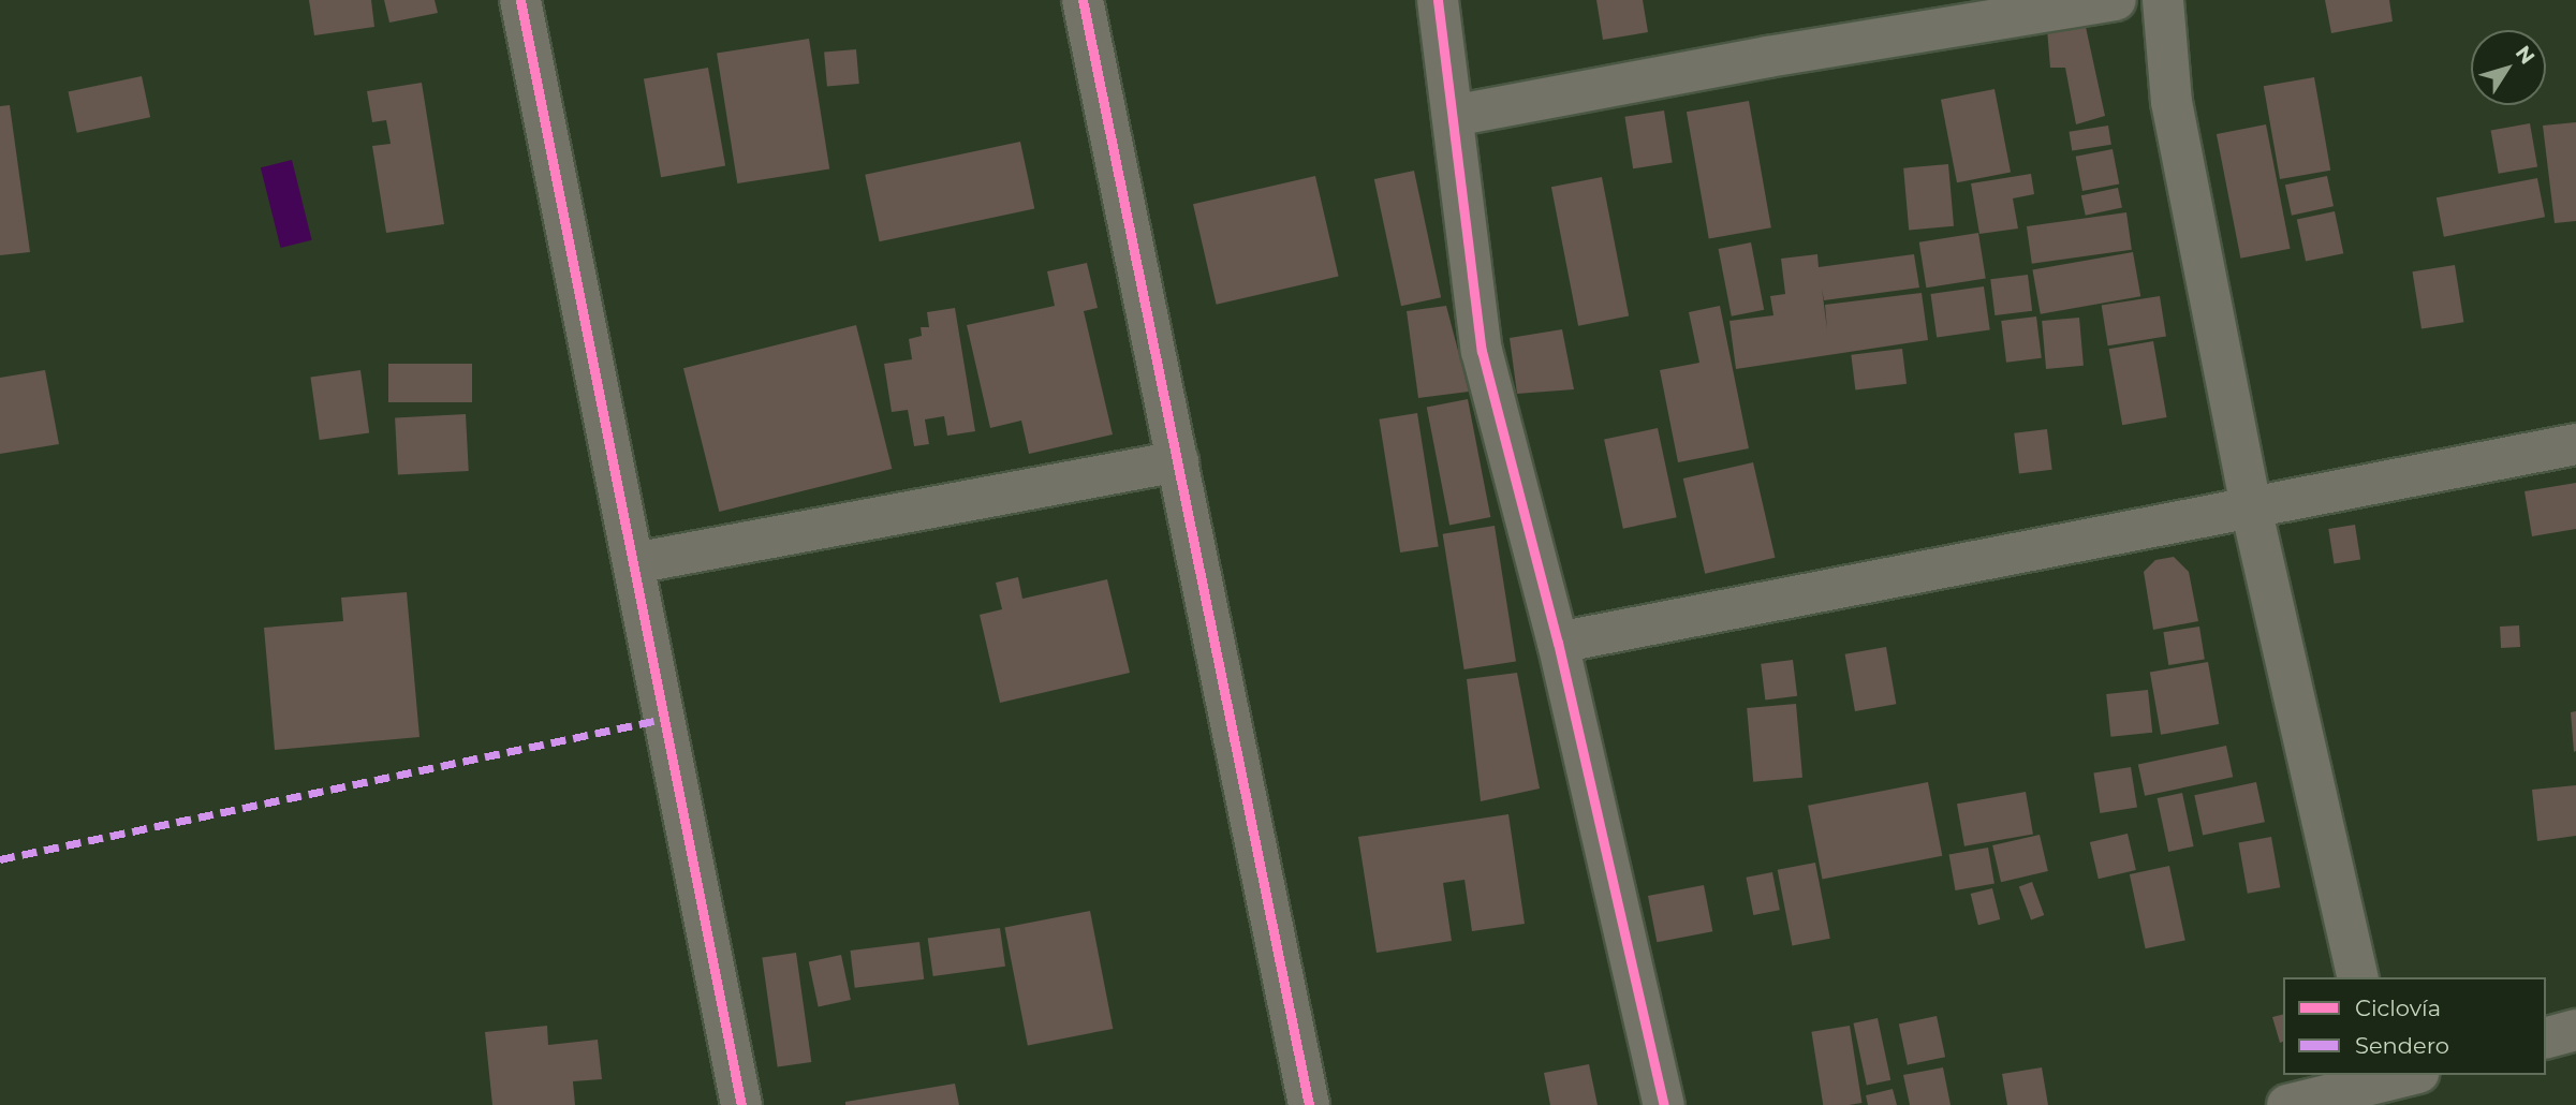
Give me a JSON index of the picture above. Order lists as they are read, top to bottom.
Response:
{
  "legend": ["Ciclovía", "Sendero"],
  "north": "top right"
}
